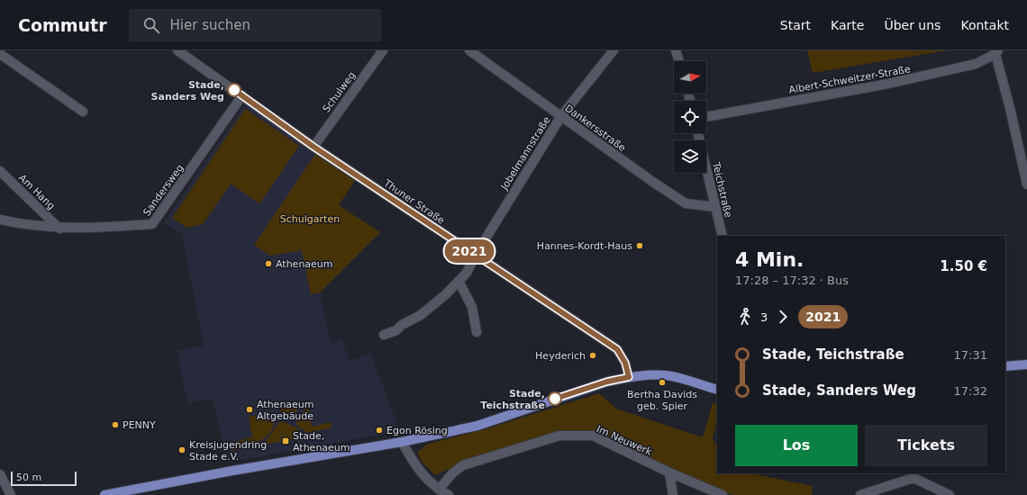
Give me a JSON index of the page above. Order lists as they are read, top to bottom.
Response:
{
  "streets": {
    "street": [
      "Albert-Schweitzer-Straße",
      "Schulweg",
      "Dankersstraße",
      "Jobelmannstraße",
      "Sandersweg",
      "Teichstraße",
      "Am Hang",
      "Thuner Straße",
      "Im Neuwerk"
    ]
  },
  "crossings": [
    ["Schulweg", "Thuner Straße"],
    ["Dankersstraße", "Jobelmannstraße"],
    ["Dankersstraße", "Teichstraße"],
    ["Jobelmannstraße", "Thuner Straße"],
    ["Sandersweg", "Am Hang"],
    ["Sandersweg", "Thuner Straße"]
  ],
  "parks": ["Schulgarten"],
  "places": {
    "other": [
      "Stade, Sanders Weg",
      "Hannes-Kordt-Haus",
      "Athenaeum",
      "Heyderich",
      "Bertha Davids geb. Spier",
      "Stade, Teichstraße",
      "Athenaeum Altgebäude",
      "PENNY",
      "Egon Rösing",
      "Kreisjugendring Stade e.V."
    ],
    "transit": ["Stade, Athenaeum"]
  },
  "lines": ["bus line 2021"],
  "scale_bar": "50 m",
  "north": "right",
  "page": {
    "header": "Commutr",
    "search": "Hier suchen",
    "nav": [
      "Start",
      "Karte",
      "Über uns",
      "Kontakt"
    ],
    "on_map": "2021",
    "heading": ["4 Min.", "17:28 – 17:32 · Bus", "1.50 €"],
    "legs": ["3", "2021"],
    "list": [
      {
        "name": "Stade, Teichstraße",
        "value": "17:31"
      },
      {
        "name": "Stade, Sanders Weg",
        "value": "17:32"
      }
    ],
    "buttons": ["Los", "Tickets"],
    "scale": "50 m"
  }
}
